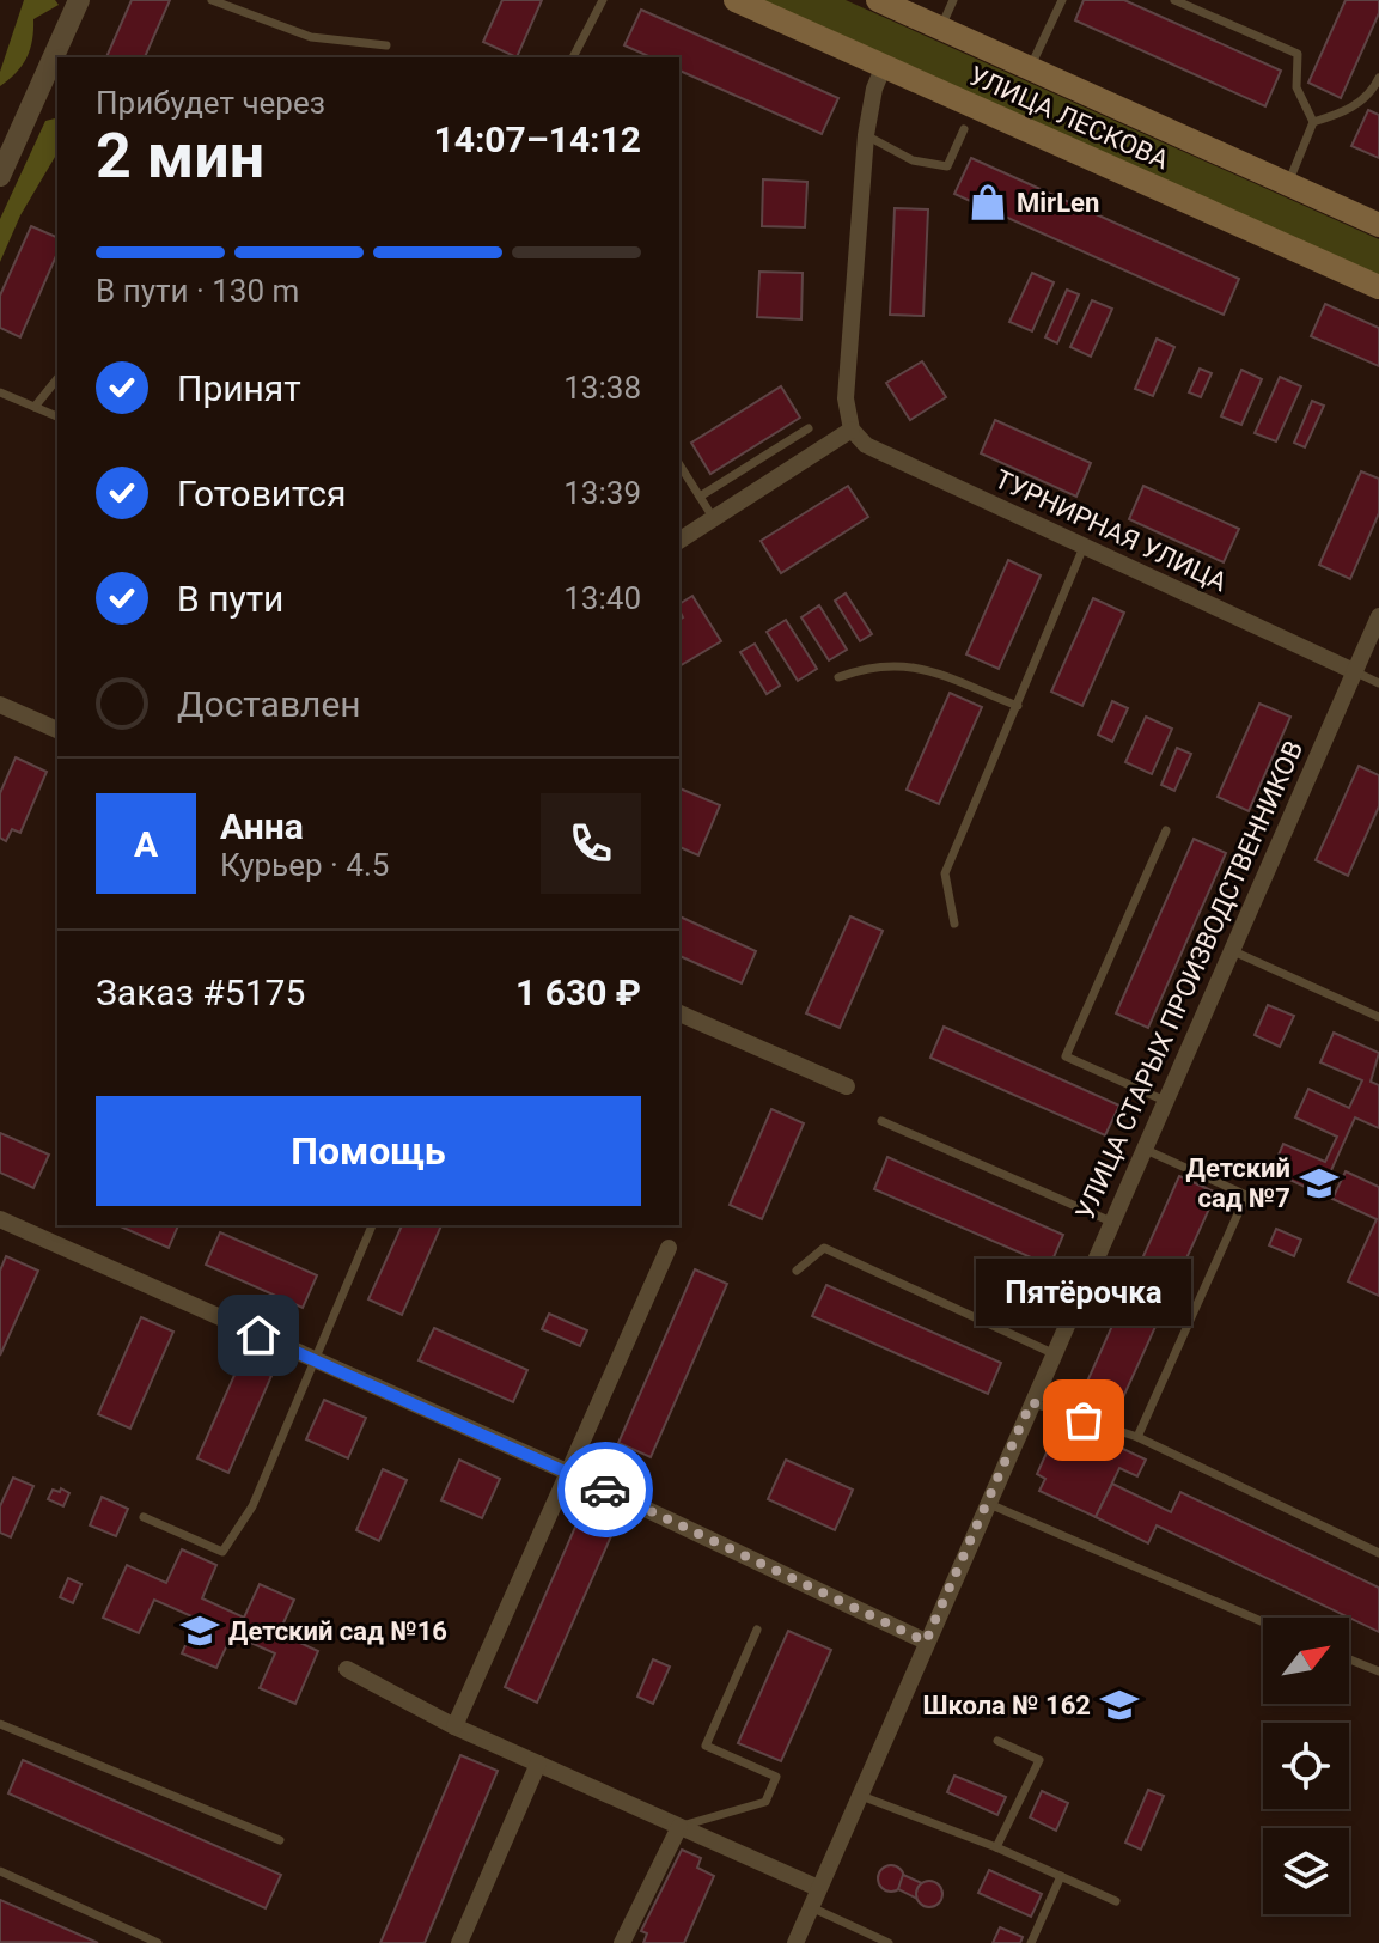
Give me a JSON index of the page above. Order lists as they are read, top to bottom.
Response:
{
  "streets": {
    "main road": ["УЛИЦА ЛЕСКОВА"],
    "street": ["ТУРНИРНАЯ УЛИЦА", "УЛИЦА СТАРЫХ ПРОИЗВОДСТВЕННИКОВ"]
  },
  "crossings": [
    ["ТУРНИРНАЯ УЛИЦА", "УЛИЦА СТАРЫХ ПРОИЗВОДСТВЕННИКОВ"]
  ],
  "places": {
    "shop": ["MirLen"],
    "school or university": ["Детский сад №7", "Детский сад №16", "Школа № 162"],
    "other": ["Пятёрочка"]
  },
  "north": "top right",
  "page": {
    "heading": ["2 мин", "Прибудет через", "14:07–14:12"],
    "panel": [
      "Анна",
      "Курьер · 4.5",
      "Заказ #5175",
      "1 630 ₽"
    ],
    "bar": "В пути · 130 m",
    "list": [
      ["Принят", "13:38"],
      ["Готовится", "13:39"],
      ["В пути", "13:40"],
      "Доставлен"
    ],
    "round": "А",
    "buttons": "Помощь",
    "bubble": "Пятёрочка"
  }
}
